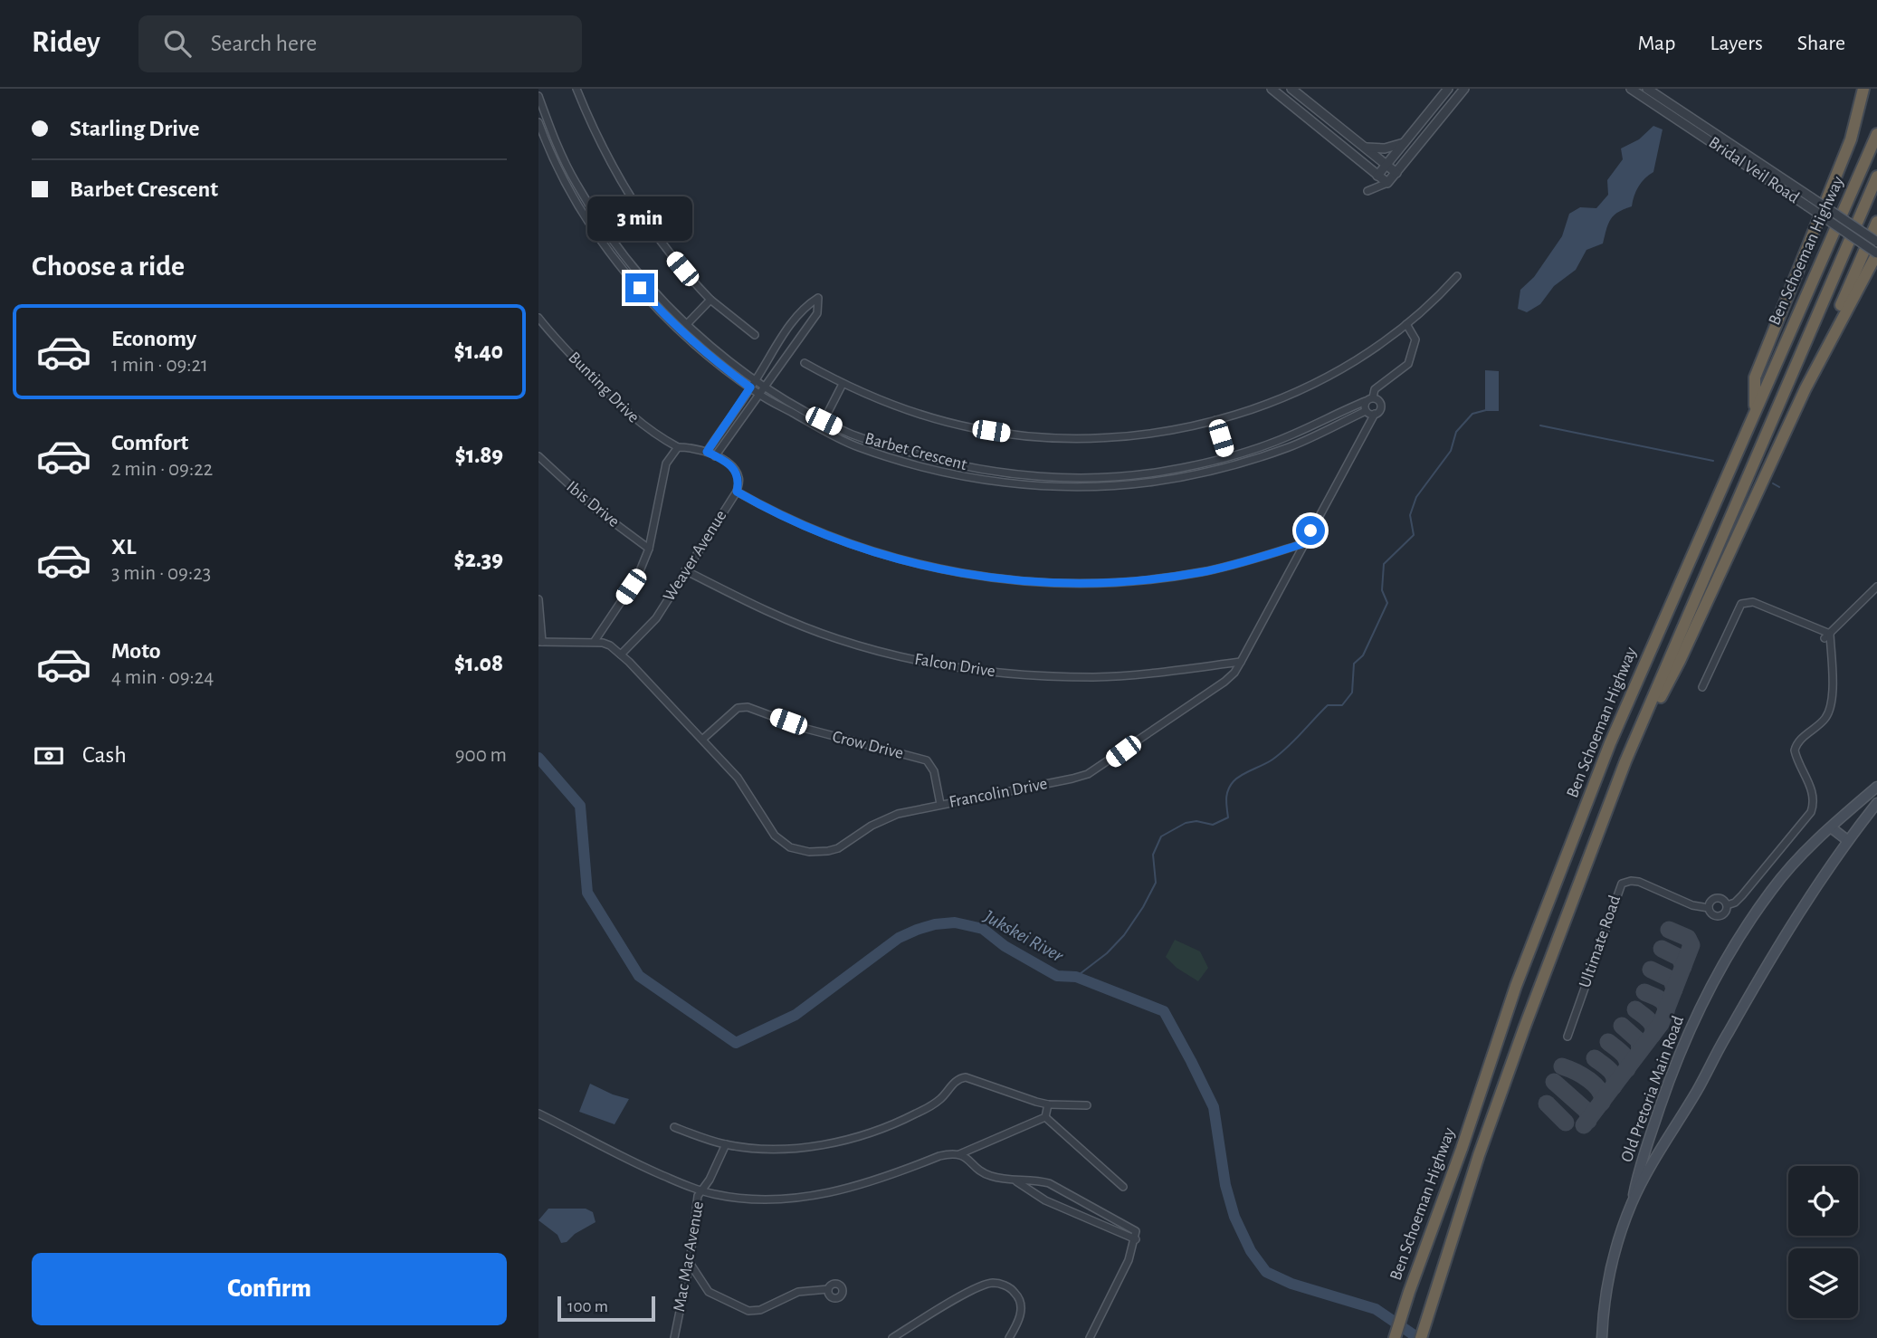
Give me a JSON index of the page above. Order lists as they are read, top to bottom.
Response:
{
  "streets": {
    "highway": ["Ben Schoeman Highway"],
    "main road": ["Old Pretoria Main Road"],
    "street": [
      "Bridal Veil Road",
      "Bunting Drive",
      "Barbet Crescent",
      "Ibis Drive",
      "Weaver Avenue",
      "Falcon Drive",
      "Crow Drive",
      "Francolin Drive",
      "Ultimate Road",
      "Mac Mac Avenue"
    ]
  },
  "crossings": [
    ["Bunting Drive", "Weaver Avenue"],
    ["Barbet Crescent", "Francolin Drive"],
    ["Weaver Avenue", "Falcon Drive"],
    ["Weaver Avenue", "Francolin Drive"],
    ["Falcon Drive", "Francolin Drive"],
    ["Crow Drive", "Francolin Drive"]
  ],
  "water": ["Jukskei River"],
  "scale_bar": "100 m",
  "page": {
    "header": "Ridey",
    "search": "Search here",
    "nav": ["Map", "Layers", "Share"],
    "banner": ["Starling Drive", "Barbet Crescent"],
    "bubble": "3 min",
    "heading": "Choose a ride",
    "list": [
      {
        "name": "Economy",
        "note": "1 min · 09:21",
        "value": "$1.40"
      },
      {
        "name": "Comfort",
        "note": "2 min · 09:22",
        "value": "$1.89"
      },
      {
        "name": "XL",
        "note": "3 min · 09:23",
        "value": "$2.39"
      },
      {
        "name": "Moto",
        "note": "4 min · 09:24",
        "value": "$1.08"
      }
    ],
    "pay": ["Cash", "900 m"],
    "buttons": "Confirm",
    "scale": "100 m"
  }
}
